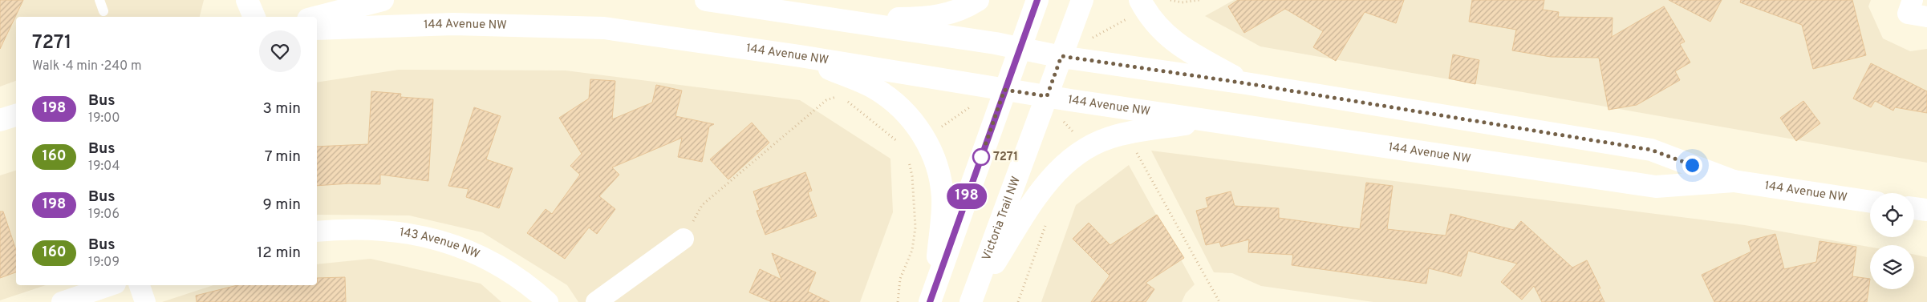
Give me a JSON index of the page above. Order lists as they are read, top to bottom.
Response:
{
  "streets": {
    "main road": ["144 Avenue NW", "Victoria Trail NW"],
    "street": ["143 Avenue NW"]
  },
  "crossings": [
    ["144 Avenue NW", "Victoria Trail NW"]
  ],
  "places": ["7271"],
  "lines": ["bus line 198"],
  "page": {
    "on_map": "198",
    "heading": ["7271", "Walk · 4 min · 240 m"],
    "list": [
      {
        "mark": "198",
        "name": "Bus",
        "note": "19:00",
        "value": "3 min"
      },
      {
        "mark": "160",
        "name": "Bus",
        "note": "19:04",
        "value": "7 min"
      },
      {
        "mark": "198",
        "name": "Bus",
        "note": "19:06",
        "value": "9 min"
      },
      {
        "mark": "160",
        "name": "Bus",
        "note": "19:09",
        "value": "12 min"
      }
    ]
  }
}
